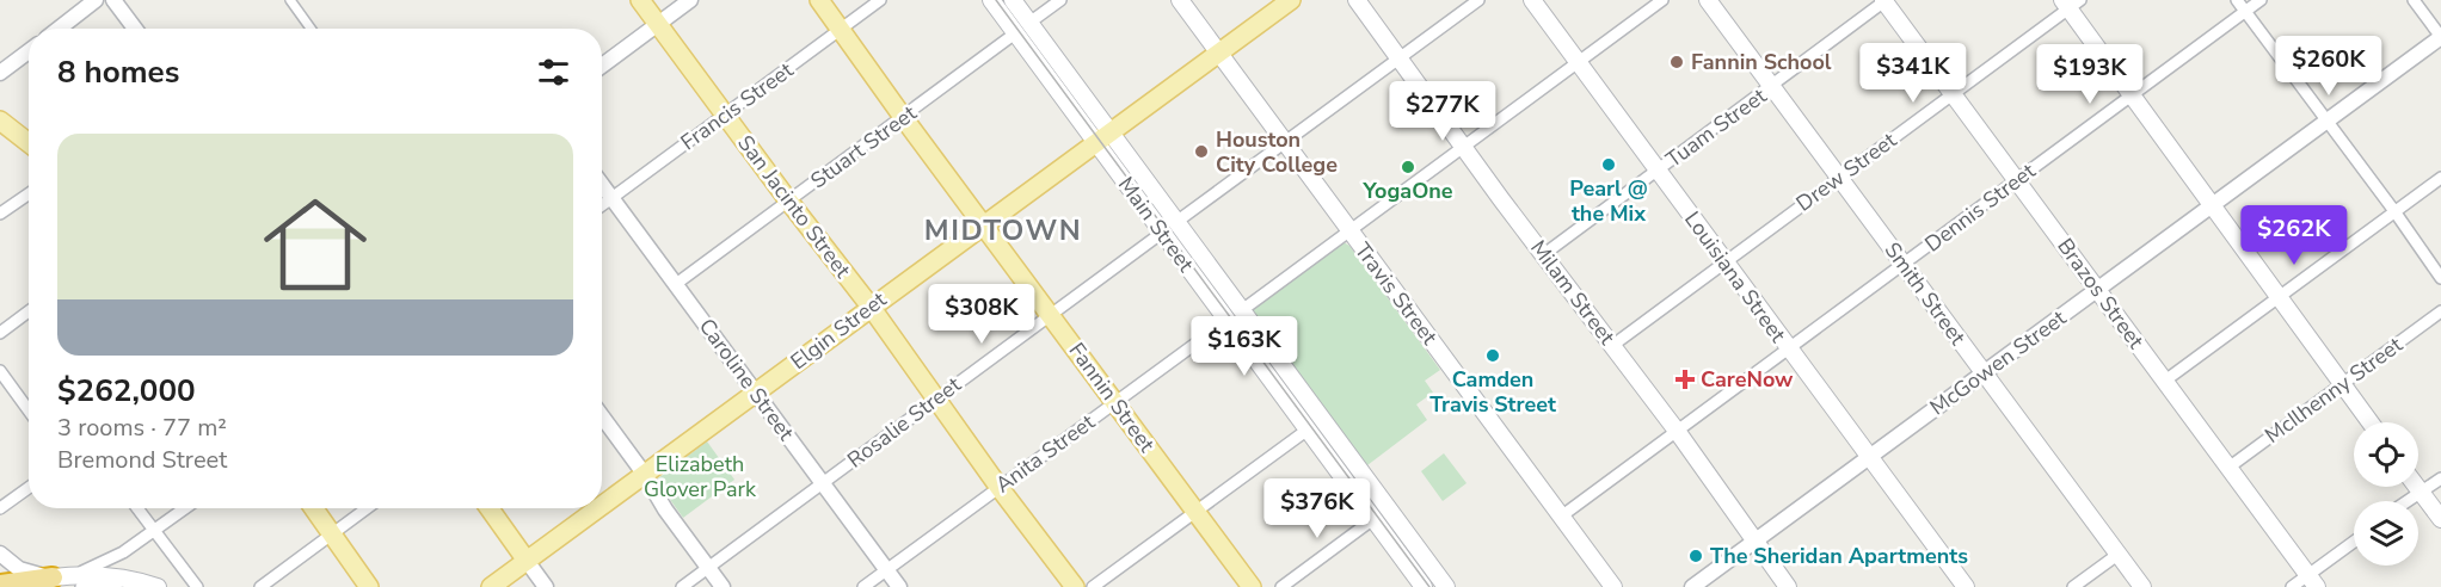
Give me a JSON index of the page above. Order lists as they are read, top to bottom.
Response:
{
  "streets": {
    "main road": [
      "San Jacinto Street",
      "Main Street",
      "Louisiana Street",
      "Milam Street",
      "Travis Street",
      "Smith Street",
      "Brazos Street",
      "Elgin Street",
      "Fannin Street"
    ],
    "street": [
      "Francis Street",
      "Tuam Street",
      "Stuart Street",
      "Drew Street",
      "Dennis Street",
      "McGowen Street",
      "Caroline Street",
      "McIlhenny Street",
      "Rosalie Street",
      "Anita Street"
    ]
  },
  "crossings": [
    ["Francis Street", "San Jacinto Street"],
    ["Francis Street", "Caroline Street"],
    ["Francis Street", "Fannin Street"],
    ["Tuam Street", "Louisiana Street"],
    ["Tuam Street", "Milam Street"],
    ["Tuam Street", "Smith Street"],
    ["Tuam Street", "Brazos Street"],
    ["Stuart Street", "San Jacinto Street"],
    ["Stuart Street", "Main Street"],
    ["Stuart Street", "Caroline Street"],
    ["Stuart Street", "Fannin Street"],
    ["Drew Street", "Louisiana Street"],
    ["Drew Street", "Milam Street"],
    ["Drew Street", "Smith Street"],
    ["Drew Street", "Brazos Street"],
    ["San Jacinto Street", "Elgin Street"],
    ["San Jacinto Street", "Rosalie Street"],
    ["San Jacinto Street", "Anita Street"],
    ["Dennis Street", "Louisiana Street"],
    ["Dennis Street", "Milam Street"],
    ["Dennis Street", "Travis Street"],
    ["Dennis Street", "Smith Street"],
    ["Dennis Street", "Brazos Street"],
    ["Main Street", "Elgin Street"],
    ["Main Street", "Rosalie Street"],
    ["Main Street", "Anita Street"],
    ["Louisiana Street", "McGowen Street"],
    ["Milam Street", "McGowen Street"],
    ["Travis Street", "Elgin Street"],
    ["Smith Street", "McGowen Street"],
    ["Brazos Street", "McGowen Street"],
    ["Brazos Street", "McIlhenny Street"],
    ["Elgin Street", "Caroline Street"],
    ["Elgin Street", "Fannin Street"],
    ["Caroline Street", "Rosalie Street"],
    ["Caroline Street", "Anita Street"],
    ["Fannin Street", "Rosalie Street"],
    ["Fannin Street", "Anita Street"]
  ],
  "districts": ["MIDTOWN"],
  "parks": ["Elizabeth Glover Park"],
  "places": {
    "other": [
      "Fannin School",
      "Houston City College",
      "Pearl @ the Mix",
      "YogaOne",
      "Camden Travis Street",
      "The Sheridan Apartments"
    ],
    "health": ["CareNow"]
  },
  "page": {
    "heading": "8 homes",
    "price": [
      "$260K",
      "$341K",
      "$193K",
      "$277K",
      "$262K",
      "$308K",
      "$163K",
      "$376K"
    ],
    "list": [
      {
        "name": "$262,000",
        "note": "3 rooms · 77 m² · Bremond Street"
      }
    ]
  }
}
